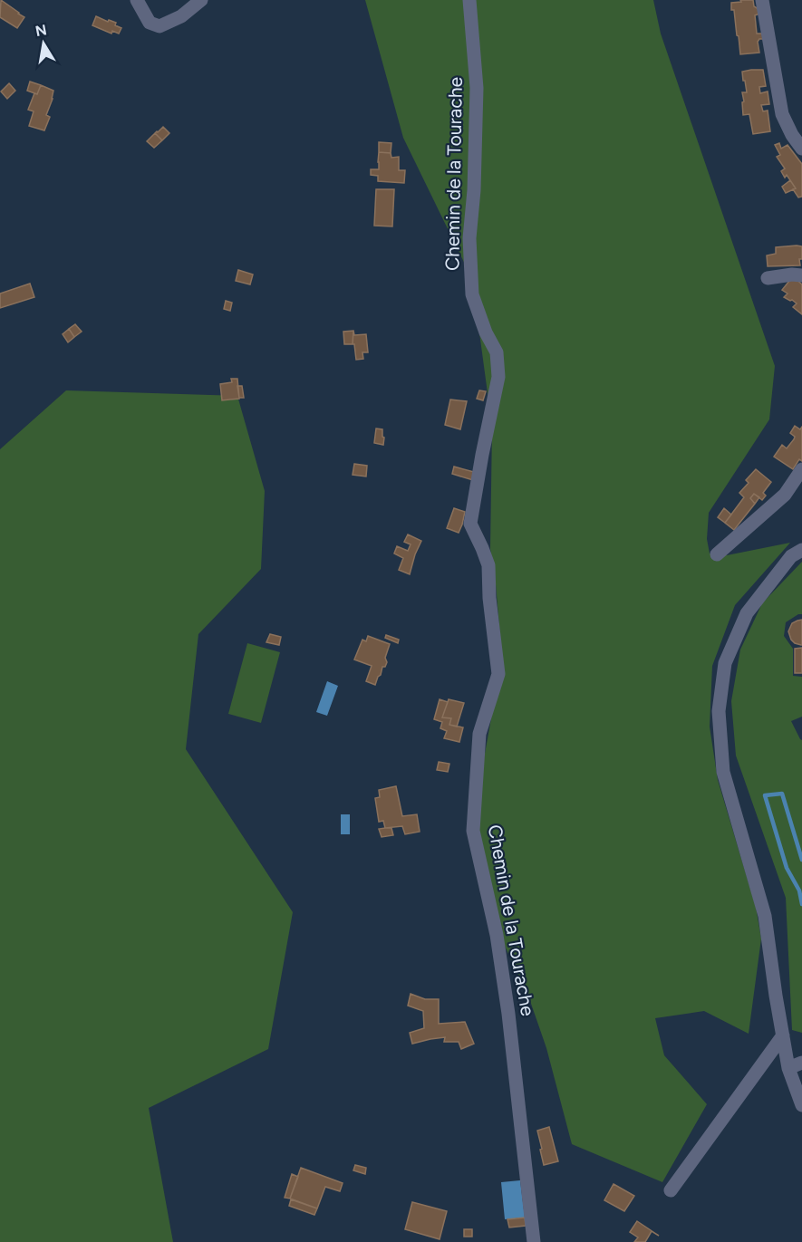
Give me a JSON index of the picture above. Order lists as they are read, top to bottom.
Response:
{
  "streets": {
    "street": ["Chemin de la Tourache"]
  },
  "north": "top"
}
